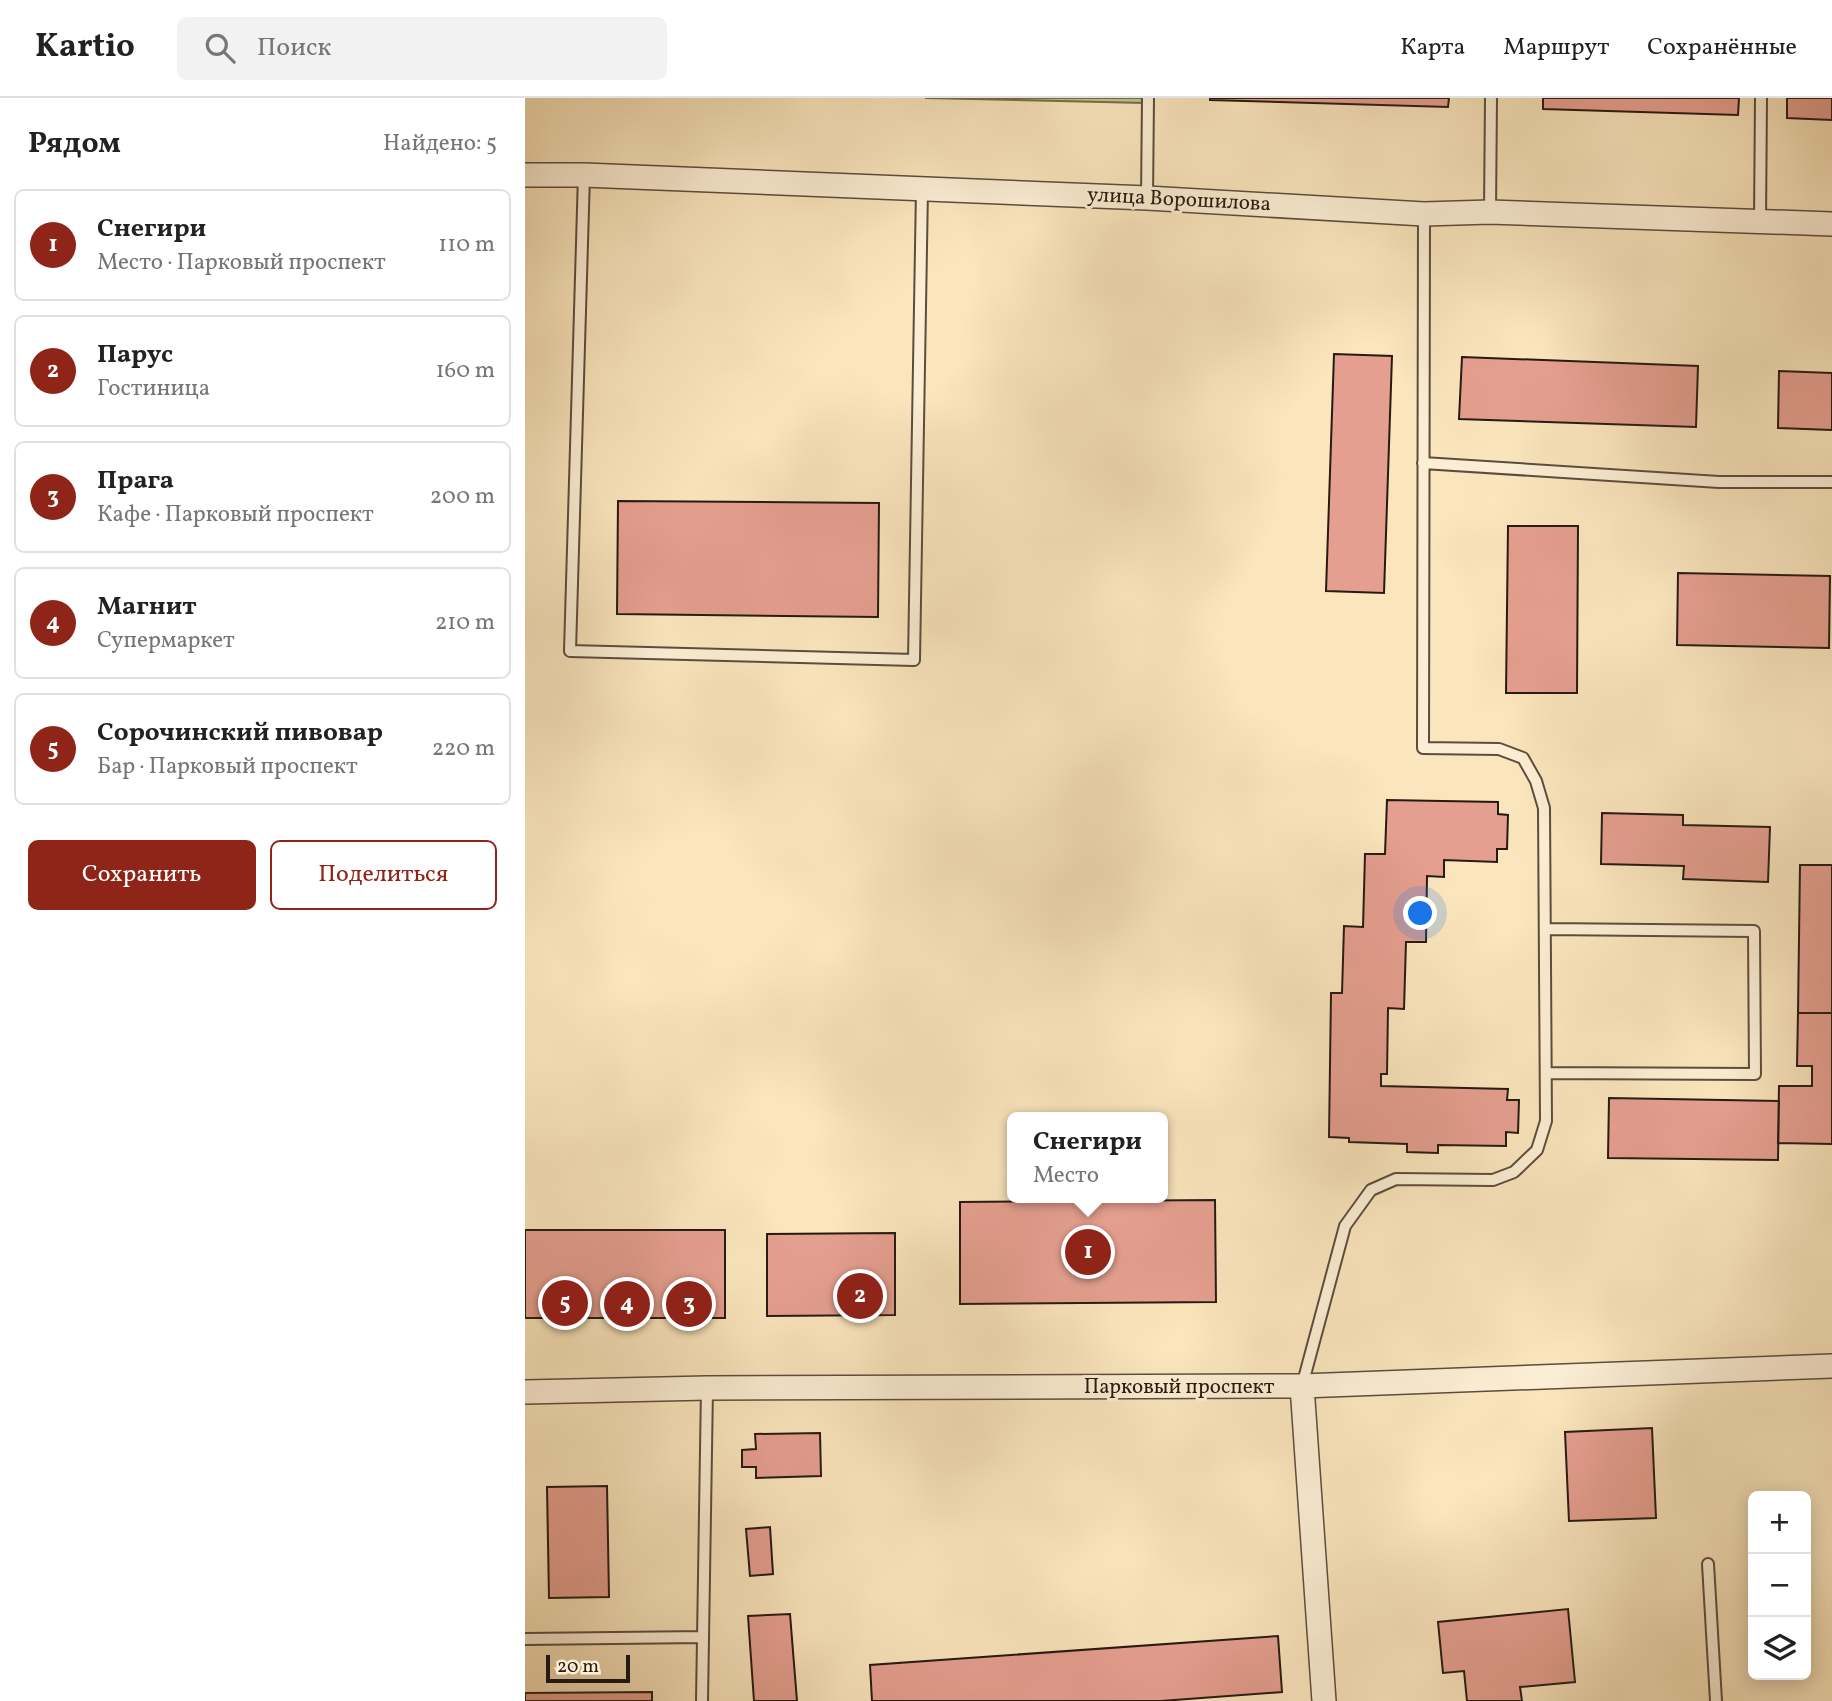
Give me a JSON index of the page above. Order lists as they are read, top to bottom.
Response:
{
  "streets": {
    "street": ["улица Ворошилова", "Парковый проспект"]
  },
  "scale_bar": "20 m",
  "page": {
    "header": "Kartio",
    "search": "Поиск",
    "nav": ["Карта", "Маршрут", "Сохранённые"],
    "heading": ["Рядом", "Найдено: 5"],
    "list": [
      {
        "mark": "1",
        "name": "Снегири",
        "note": "Место · Парковый проспект",
        "value": "110 m"
      },
      {
        "mark": "2",
        "name": "Парус",
        "note": "Гостиница",
        "value": "160 m"
      },
      {
        "mark": "3",
        "name": "Прага",
        "note": "Кафе · Парковый проспект",
        "value": "200 m"
      },
      {
        "mark": "4",
        "name": "Магнит",
        "note": "Супермаркет",
        "value": "210 m"
      },
      {
        "mark": "5",
        "name": "Сорочинский пивовар",
        "note": "Бар · Парковый проспект",
        "value": "220 m"
      }
    ],
    "buttons": ["Сохранить", "Поделиться"],
    "popup": ["Снегири", "Место"],
    "pins": [
      "1",
      "2",
      "5",
      "3",
      "4"
    ],
    "map_buttons": ["+", "−"],
    "scale": "20 m"
  }
}
